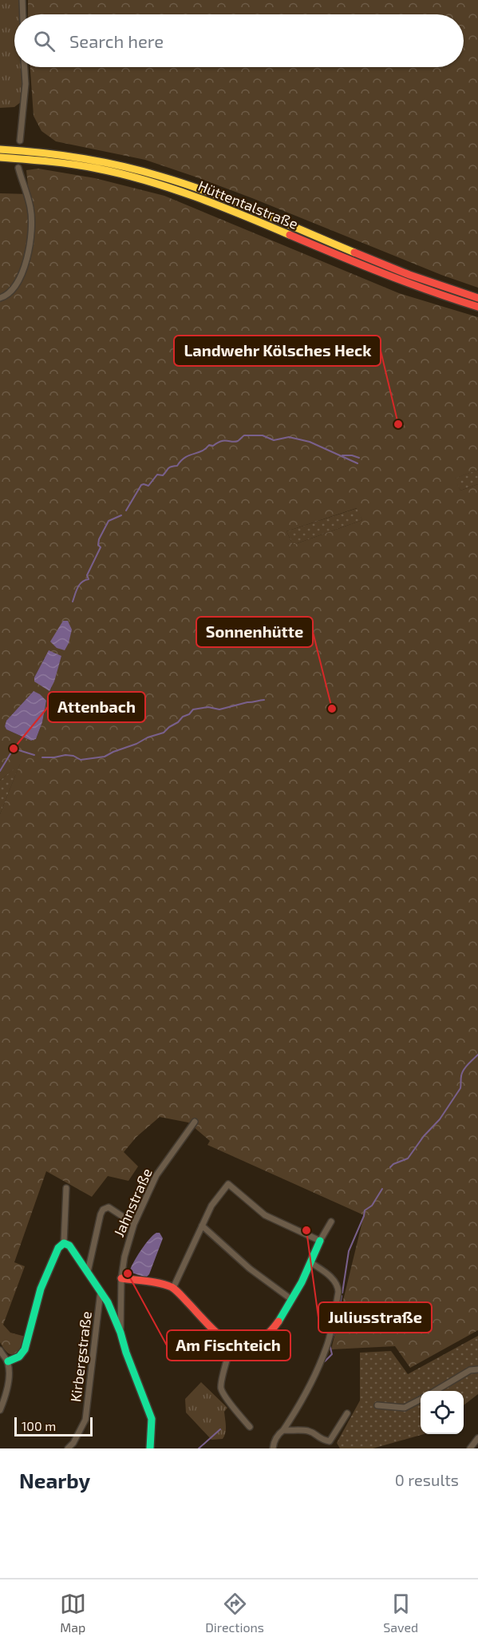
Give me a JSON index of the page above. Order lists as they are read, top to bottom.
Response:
{
  "streets": {
    "main road": ["Hüttentalstraße", "Jahnstraße"],
    "street": ["Kirbergstraße"]
  },
  "crossings": [
    ["Jahnstraße", "Kirbergstraße"]
  ],
  "places": [
    "Landwehr Kölsches Heck",
    "Sonnenhütte",
    "Attenbach",
    "Juliusstraße",
    "Am Fischteich"
  ],
  "scale_bar": "100 m",
  "page": {
    "search": "Search here",
    "scale": "100 m",
    "heading": ["Nearby", "0 results"],
    "nav": ["Map", "Directions", "Saved"]
  }
}
